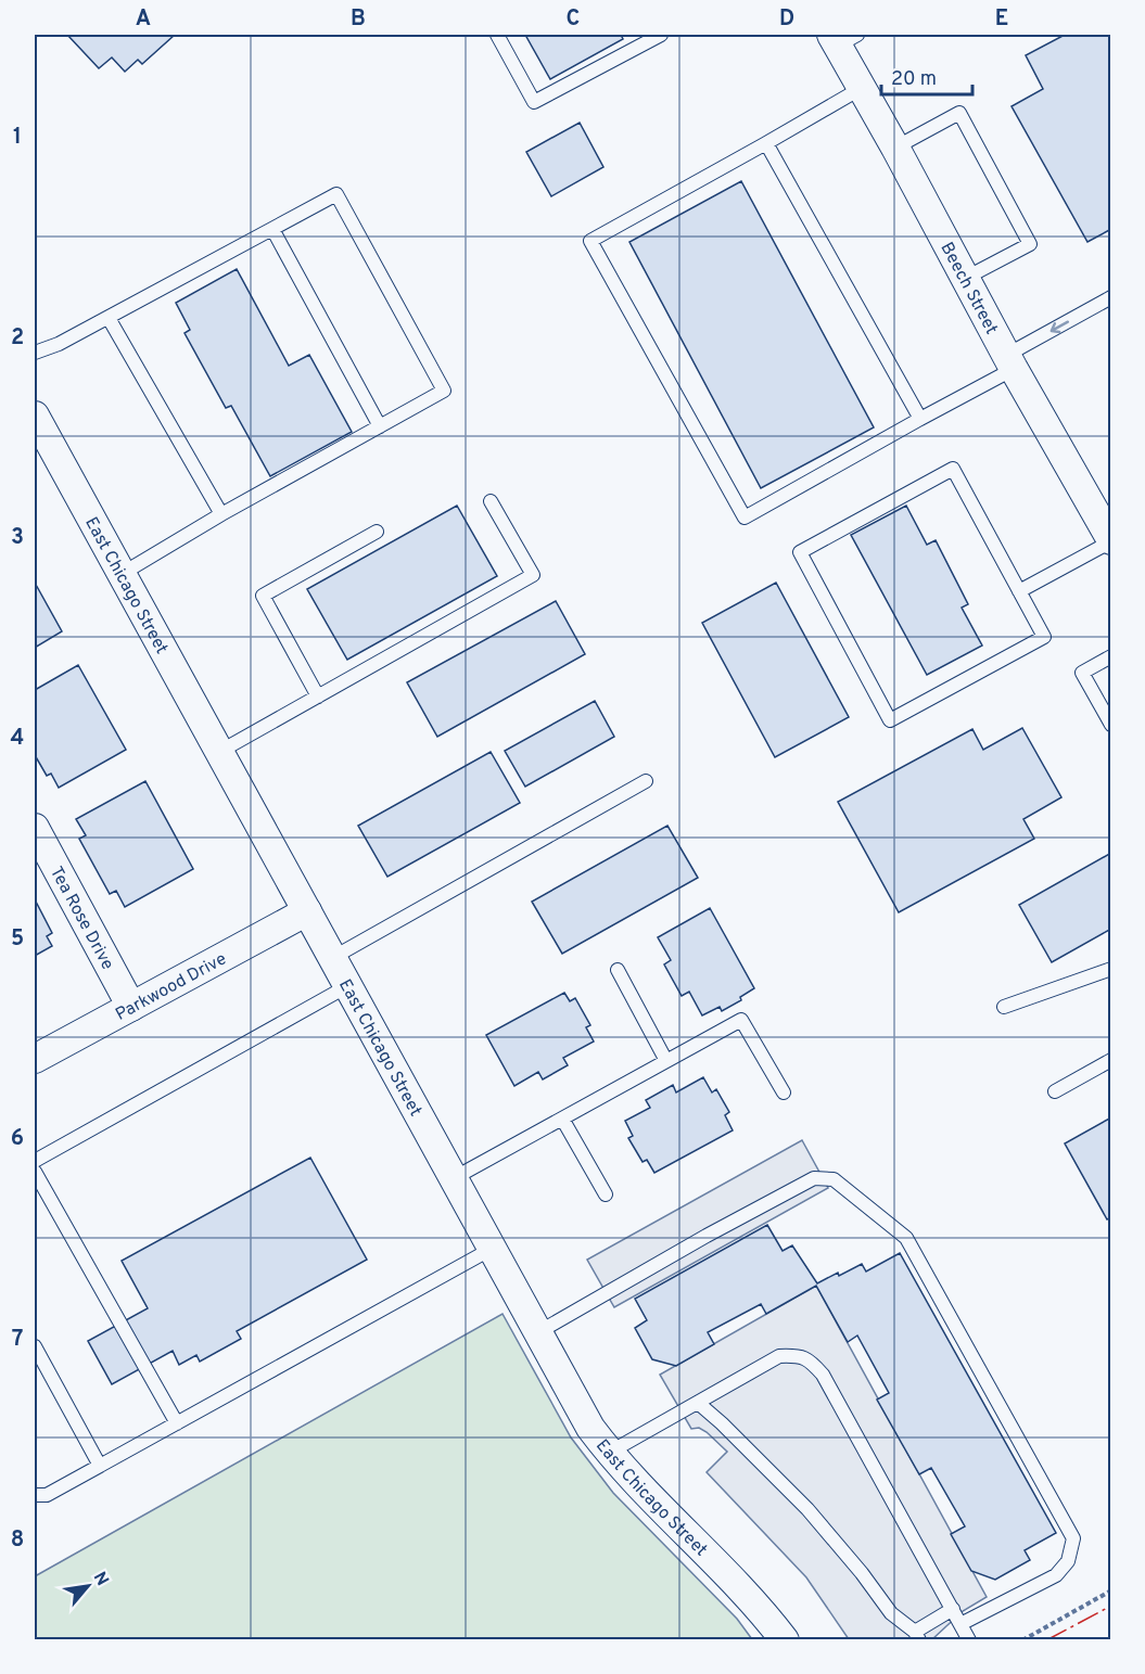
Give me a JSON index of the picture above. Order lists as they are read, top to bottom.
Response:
{
  "streets": {
    "street": [
      "Beech Street",
      "East Chicago Street",
      "Tea Rose Drive",
      "Parkwood Drive"
    ]
  },
  "crossings": [
    ["East Chicago Street", "Parkwood Drive"],
    ["Tea Rose Drive", "Parkwood Drive"]
  ],
  "scale_bar": "20 m",
  "north": "top right",
  "grid": {
    "columns": [
      "A",
      "B",
      "C",
      "D",
      "E"
    ],
    "rows": [
      "1",
      "2",
      "3",
      "4",
      "5",
      "6",
      "7",
      "8"
    ]
  }
}
